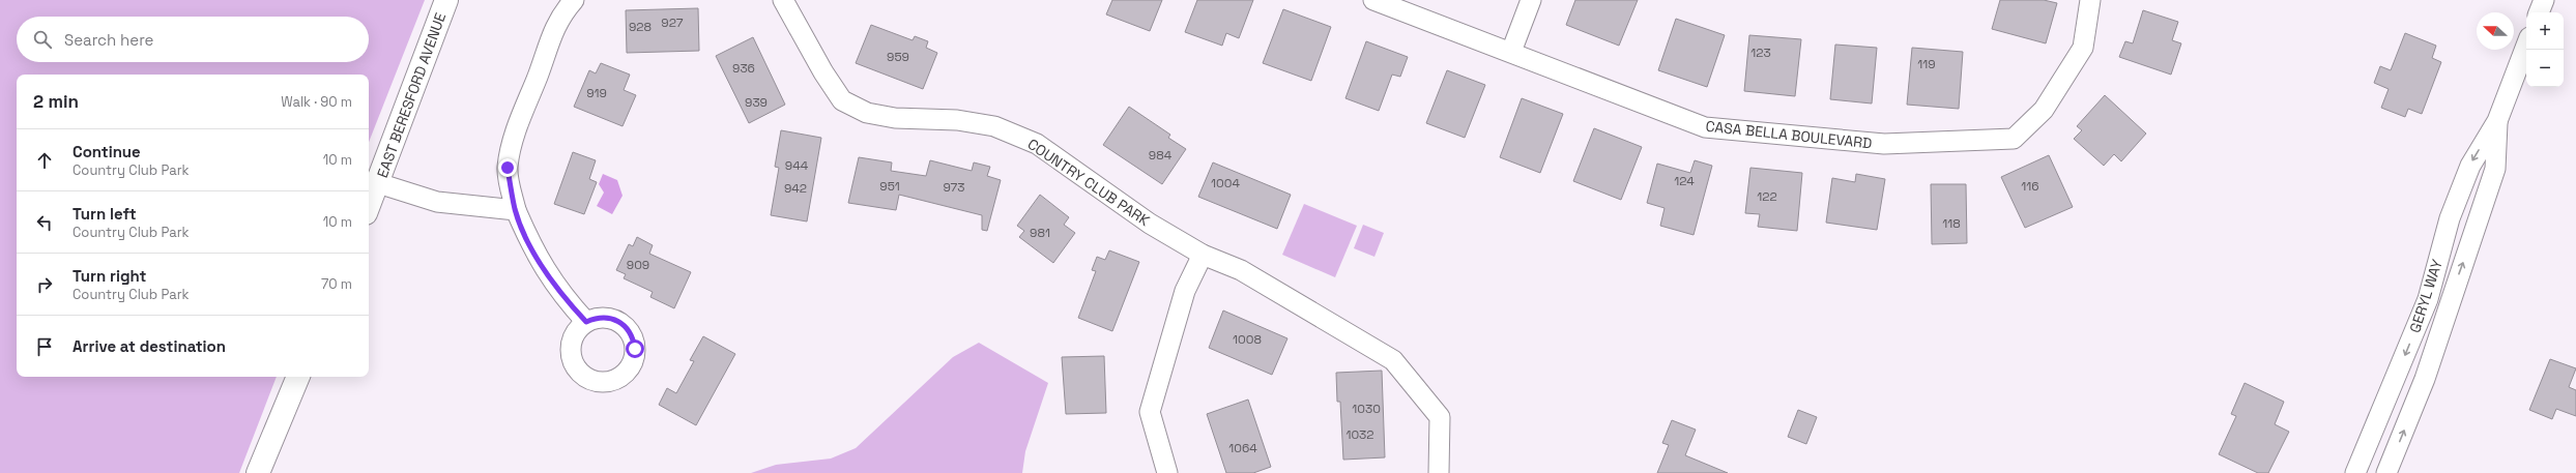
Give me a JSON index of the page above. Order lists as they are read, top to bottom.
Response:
{
  "streets": {
    "street": [
      "EAST BERESFORD AVENUE",
      "CASA BELLA BOULEVARD",
      "COUNTRY CLUB PARK",
      "GERYL WAY"
    ]
  },
  "house_numbers": [
    "927",
    "928",
    "123",
    "959",
    "119",
    "936",
    "919",
    "939",
    "984",
    "944",
    "124",
    "1004",
    "951",
    "116",
    "973",
    "942",
    "122",
    "118",
    "981",
    "909",
    "1008",
    "1030",
    "1032",
    "1064"
  ],
  "north": "left",
  "page": {
    "map_buttons": ["+", "−"],
    "search": "Search here",
    "heading": ["2 min", "Walk · 90 m"],
    "list": [
      ["Continue", "Country Club Park", "10 m"],
      ["Turn left", "Country Club Park", "10 m"],
      ["Turn right", "Country Club Park", "70 m"],
      "Arrive at destination"
    ]
  }
}
